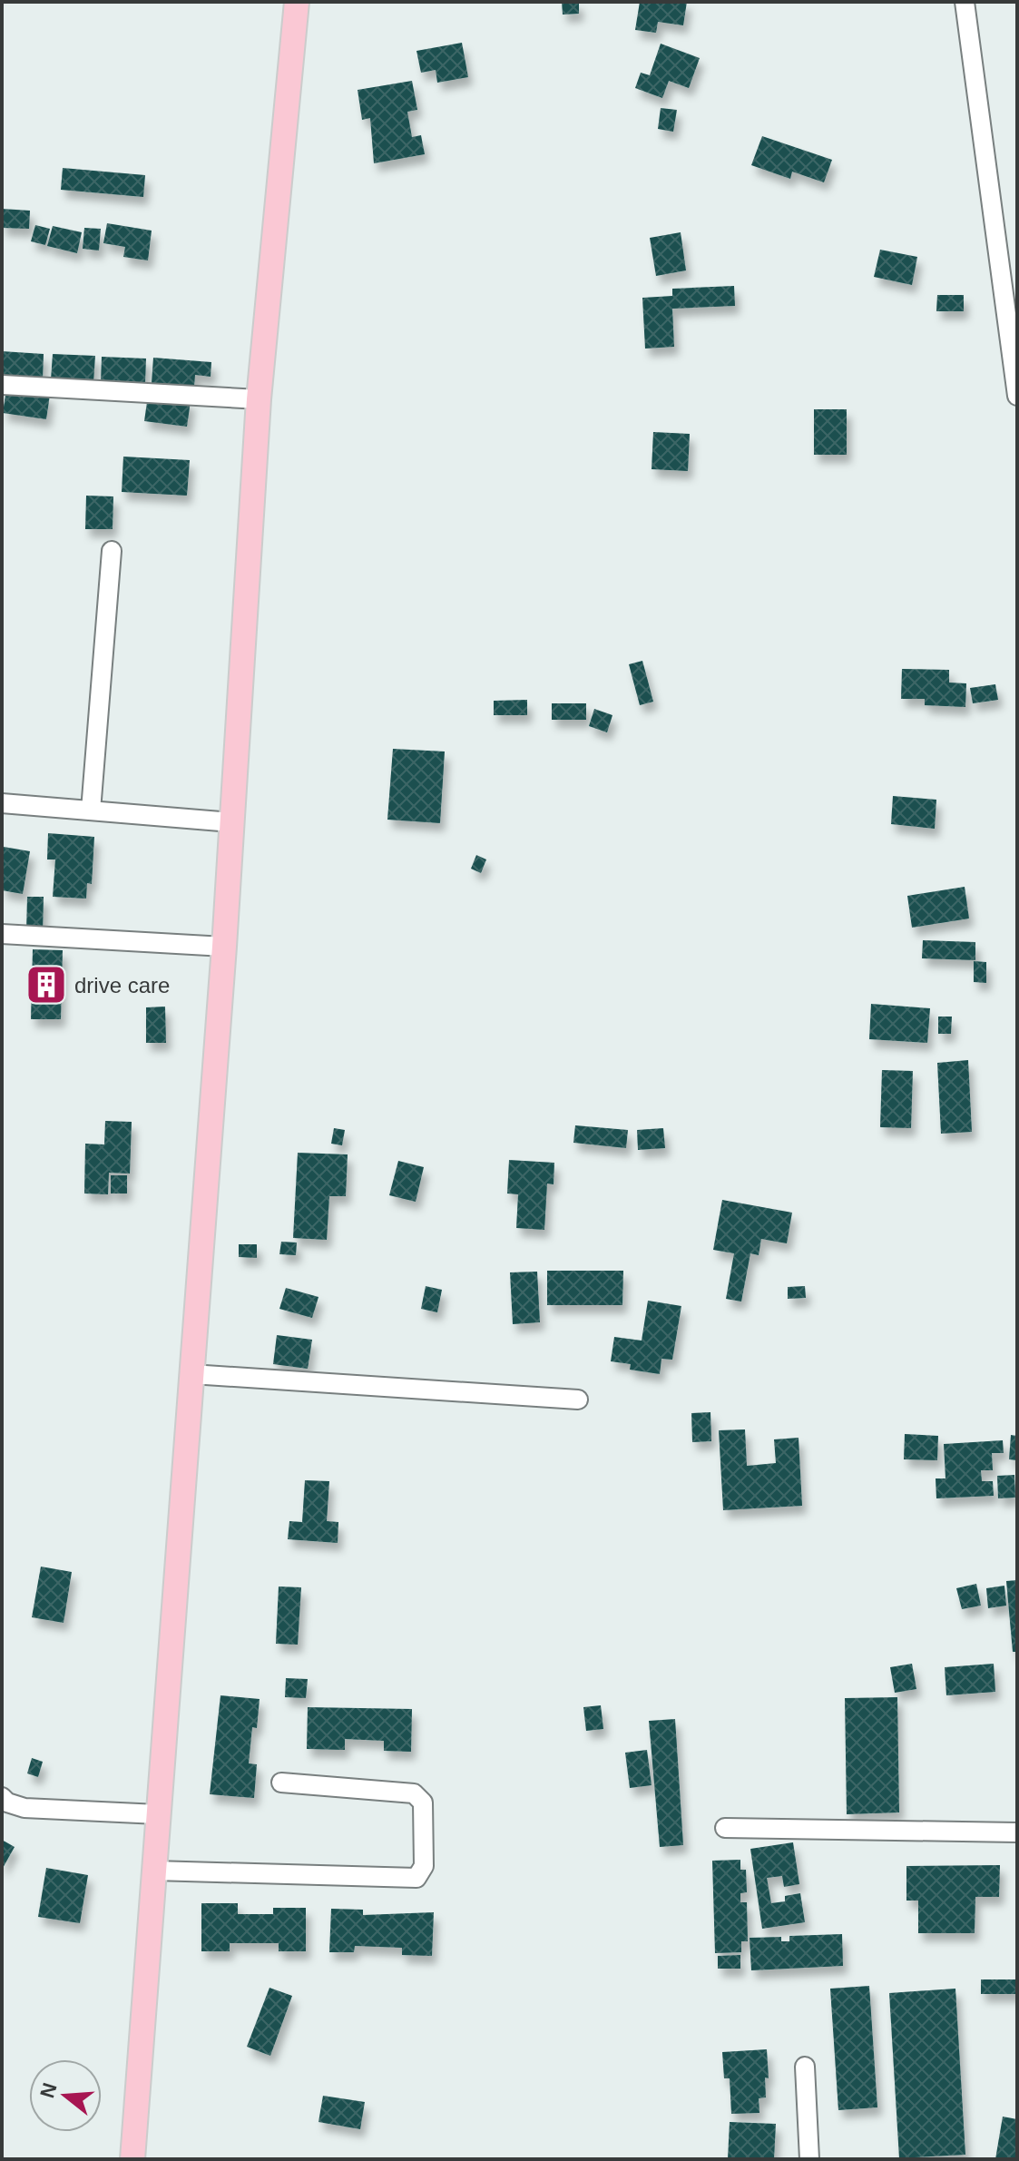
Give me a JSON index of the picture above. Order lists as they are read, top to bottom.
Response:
{
  "places": {
    "building": ["drive care"]
  },
  "north": "left"
}
